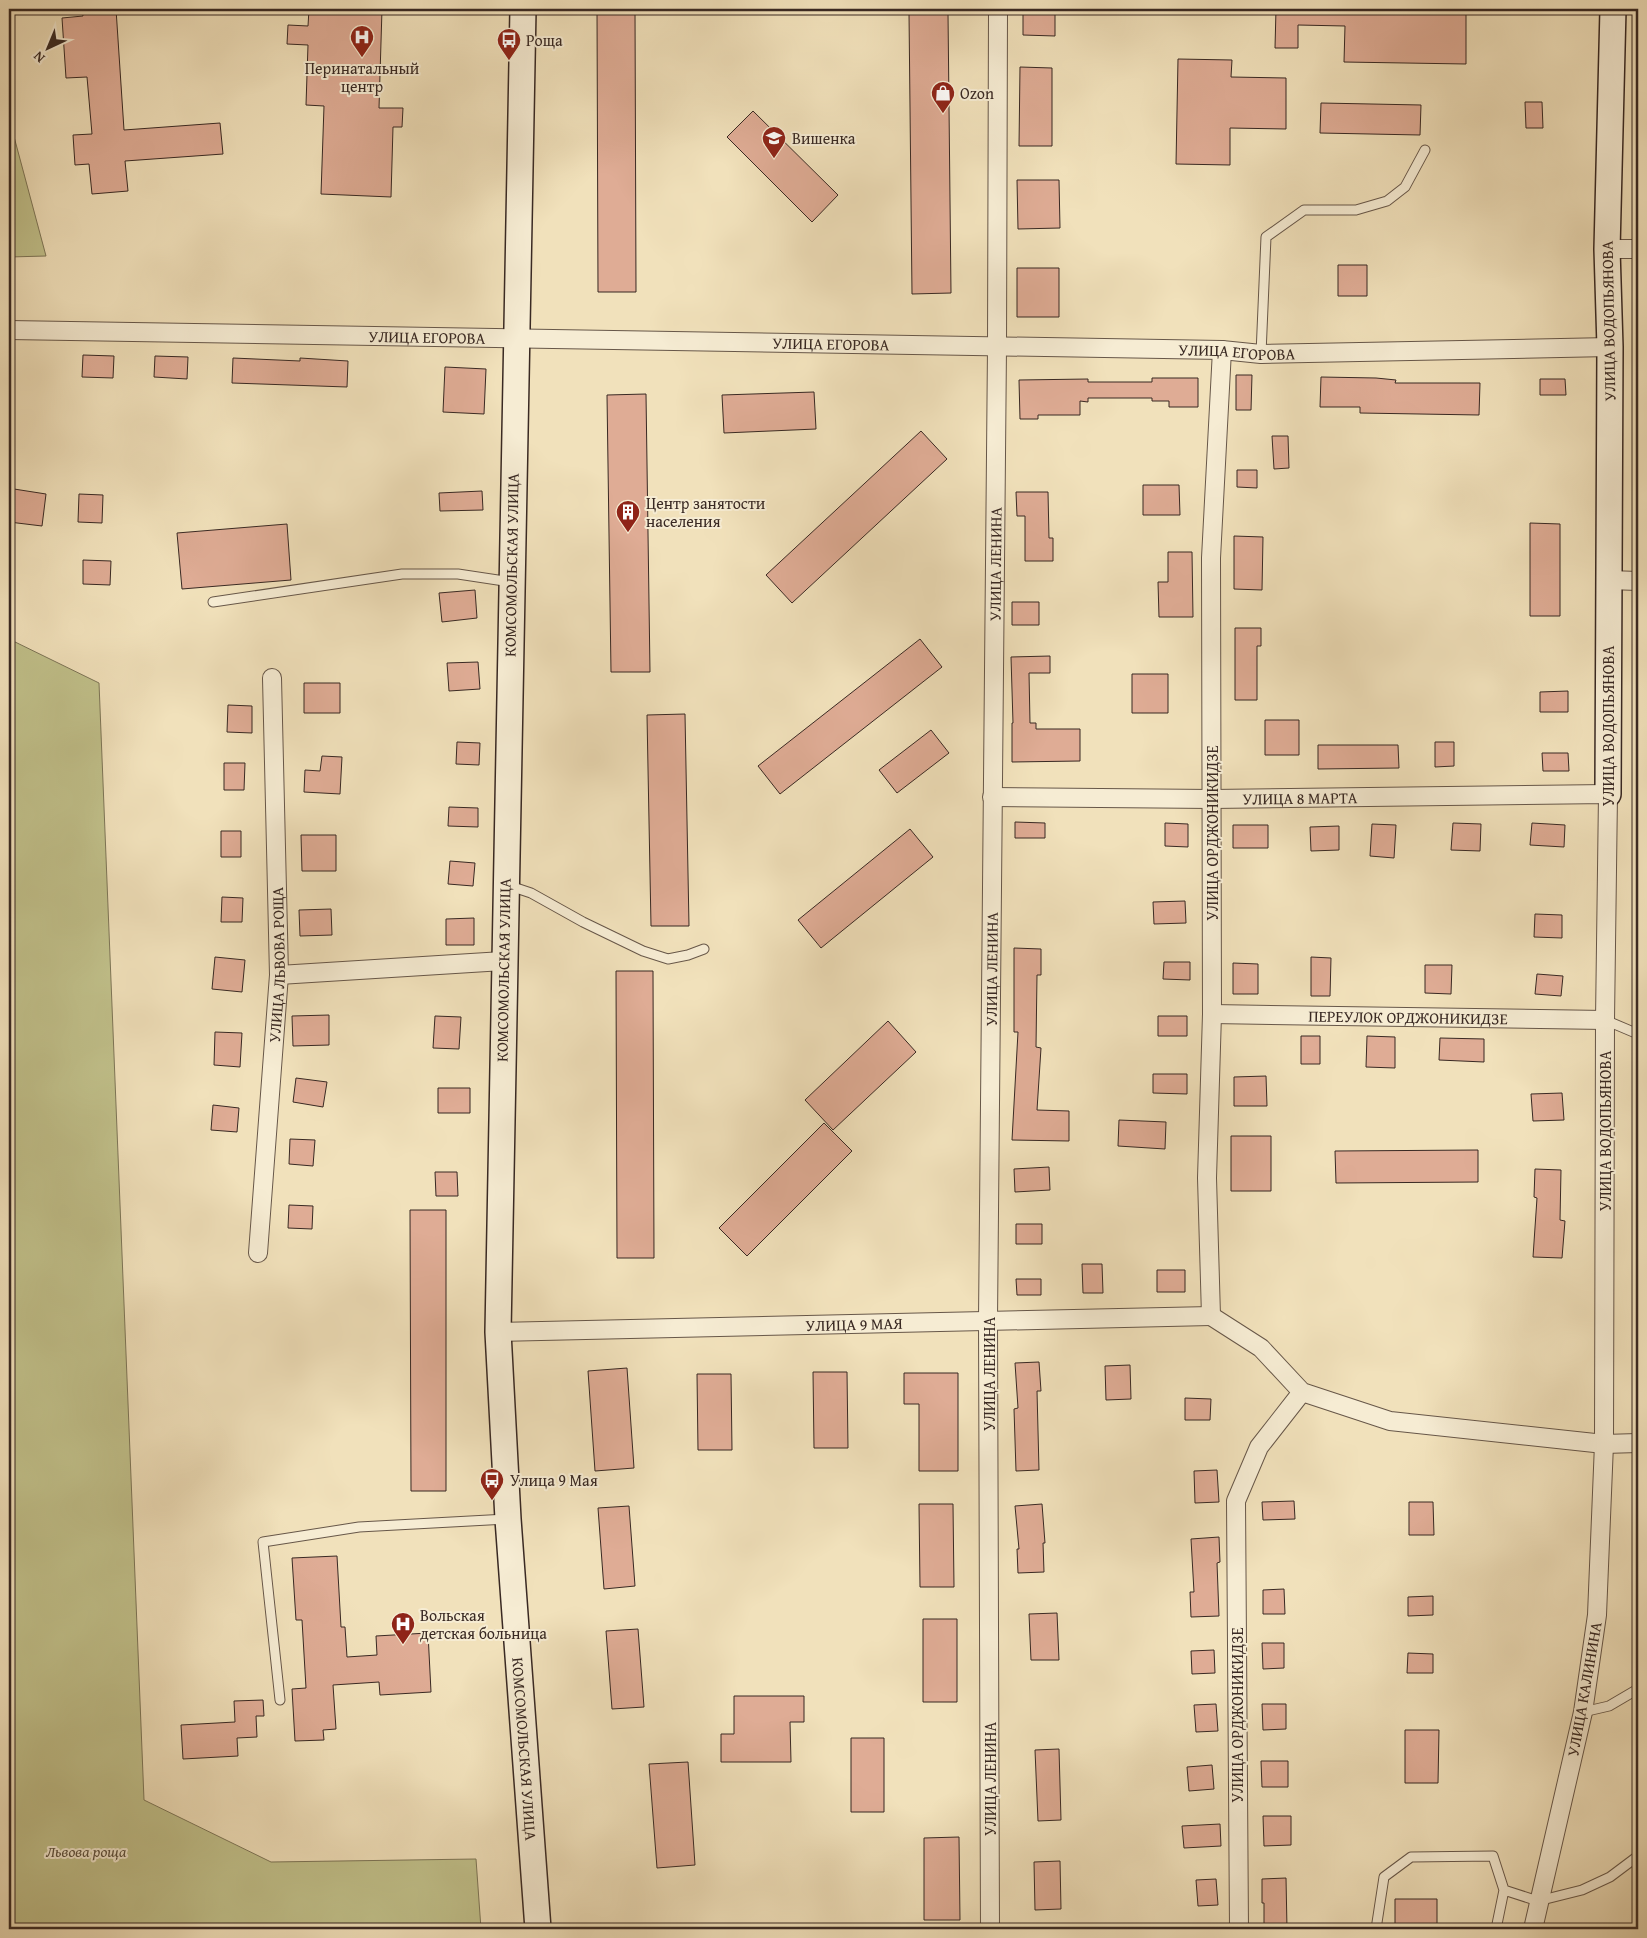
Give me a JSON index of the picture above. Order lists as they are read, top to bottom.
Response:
{
  "streets": {
    "main road": ["УЛИЦА ВОДОПЬЯНОВА", "КОМСОМОЛЬСКАЯ УЛИЦА"],
    "street": [
      "УЛИЦА ЕГОРОВА",
      "УЛИЦА ЛЕНИНА",
      "УЛИЦА 8 МАРТА",
      "УЛИЦА ОРДЖОНИКИДЗЕ",
      "УЛИЦА ЛЬВОВА РОЩА",
      "ПЕРЕУЛОК ОРДЖОНИКИДЗЕ",
      "УЛИЦА 9 МАЯ",
      "УЛИЦА КАЛИНИНА"
    ]
  },
  "crossings": [
    ["УЛИЦА ВОДОПЬЯНОВА", "УЛИЦА ЕГОРОВА"],
    ["УЛИЦА ВОДОПЬЯНОВА", "УЛИЦА 8 МАРТА"],
    ["УЛИЦА ВОДОПЬЯНОВА", "ПЕРЕУЛОК ОРДЖОНИКИДЗЕ"],
    ["УЛИЦА ВОДОПЬЯНОВА", "УЛИЦА КАЛИНИНА"],
    ["УЛИЦА ЕГОРОВА", "УЛИЦА ЛЕНИНА"],
    ["УЛИЦА ЕГОРОВА", "КОМСОМОЛЬСКАЯ УЛИЦА"],
    ["УЛИЦА ЕГОРОВА", "УЛИЦА ОРДЖОНИКИДЗЕ"],
    ["УЛИЦА ЛЕНИНА", "УЛИЦА 8 МАРТА"],
    ["УЛИЦА ЛЕНИНА", "УЛИЦА 9 МАЯ"],
    ["КОМСОМОЛЬСКАЯ УЛИЦА", "УЛИЦА 9 МАЯ"],
    ["УЛИЦА 8 МАРТА", "УЛИЦА ОРДЖОНИКИДЗЕ"],
    ["УЛИЦА ОРДЖОНИКИДЗЕ", "ПЕРЕУЛОК ОРДЖОНИКИДЗЕ"],
    ["УЛИЦА ОРДЖОНИКИДЗЕ", "УЛИЦА 9 МАЯ"]
  ],
  "parks": ["Львова роща"],
  "places": {
    "hospital": ["Перинатальный центр", "Вольская детская больница"],
    "bus stop": ["Роща", "Улица 9 Мая"],
    "shop": ["Ozon"],
    "school or university": ["Вишенка"],
    "building": ["Центр занятости населения"]
  },
  "north": "bottom left"
}
